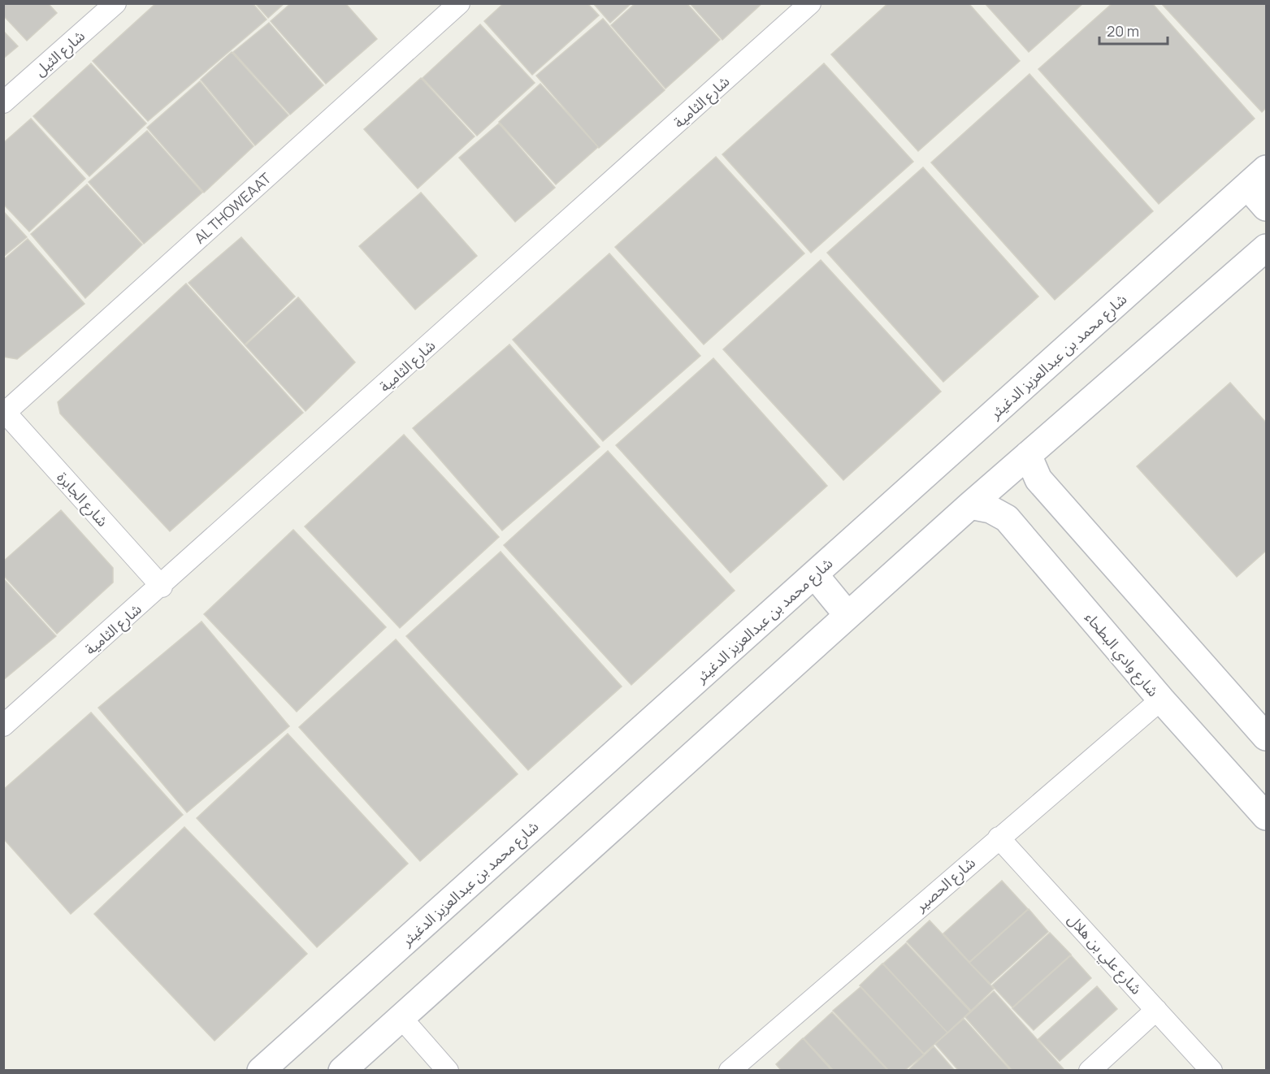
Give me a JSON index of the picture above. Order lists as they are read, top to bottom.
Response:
{
  "streets": {
    "street": [
      "شارع الثيل",
      "شارع الثامية",
      "AL THOWEAAT",
      "شارع محمد بن عبدالعزيز الدغيثر",
      "شارع الجابرة",
      "شارع وادي البطحاء",
      "شارع الحصير",
      "شارع علي بن هلال"
    ]
  },
  "crossings": [
    ["شارع الثامية", "شارع الجابرة"],
    ["AL THOWEAAT", "شارع الجابرة"],
    ["شارع وادي البطحاء", "شارع الحصير"],
    ["شارع الحصير", "شارع علي بن هلال"]
  ],
  "scale_bar": "20 m"
}
